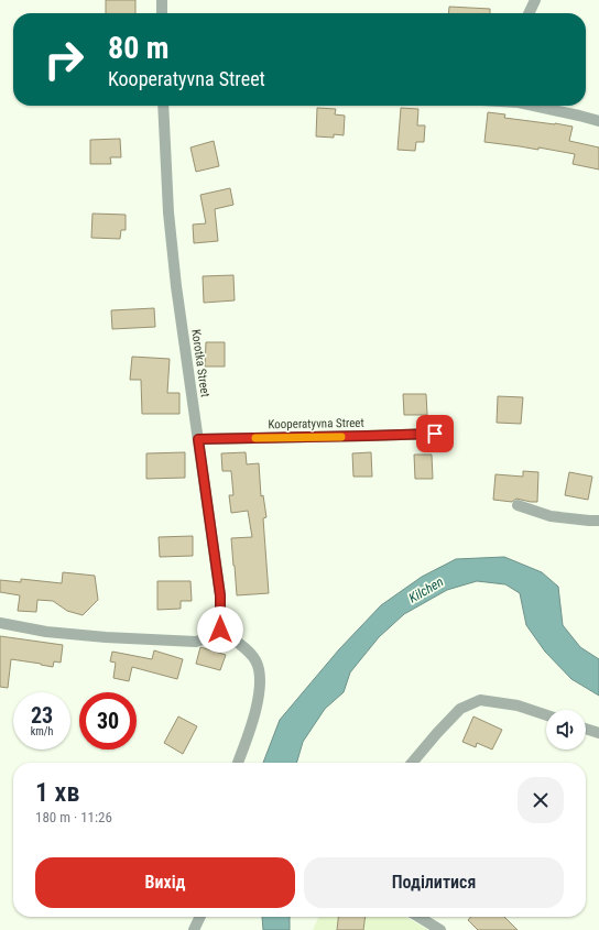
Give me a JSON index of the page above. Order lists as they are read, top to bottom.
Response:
{
  "streets": {
    "street": ["Korotka Street", "Kooperatyvna Street"]
  },
  "crossings": [
    ["Korotka Street", "Kooperatyvna Street"]
  ],
  "water": ["Kilchen"],
  "page": {
    "turn": ["80 m", "Kooperatyvna Street"],
    "speed": "23 km/h",
    "limit": "30",
    "heading": ["1 хв", "180 m · 11:26"],
    "buttons": ["Вихід", "Поділитися"]
  }
}
